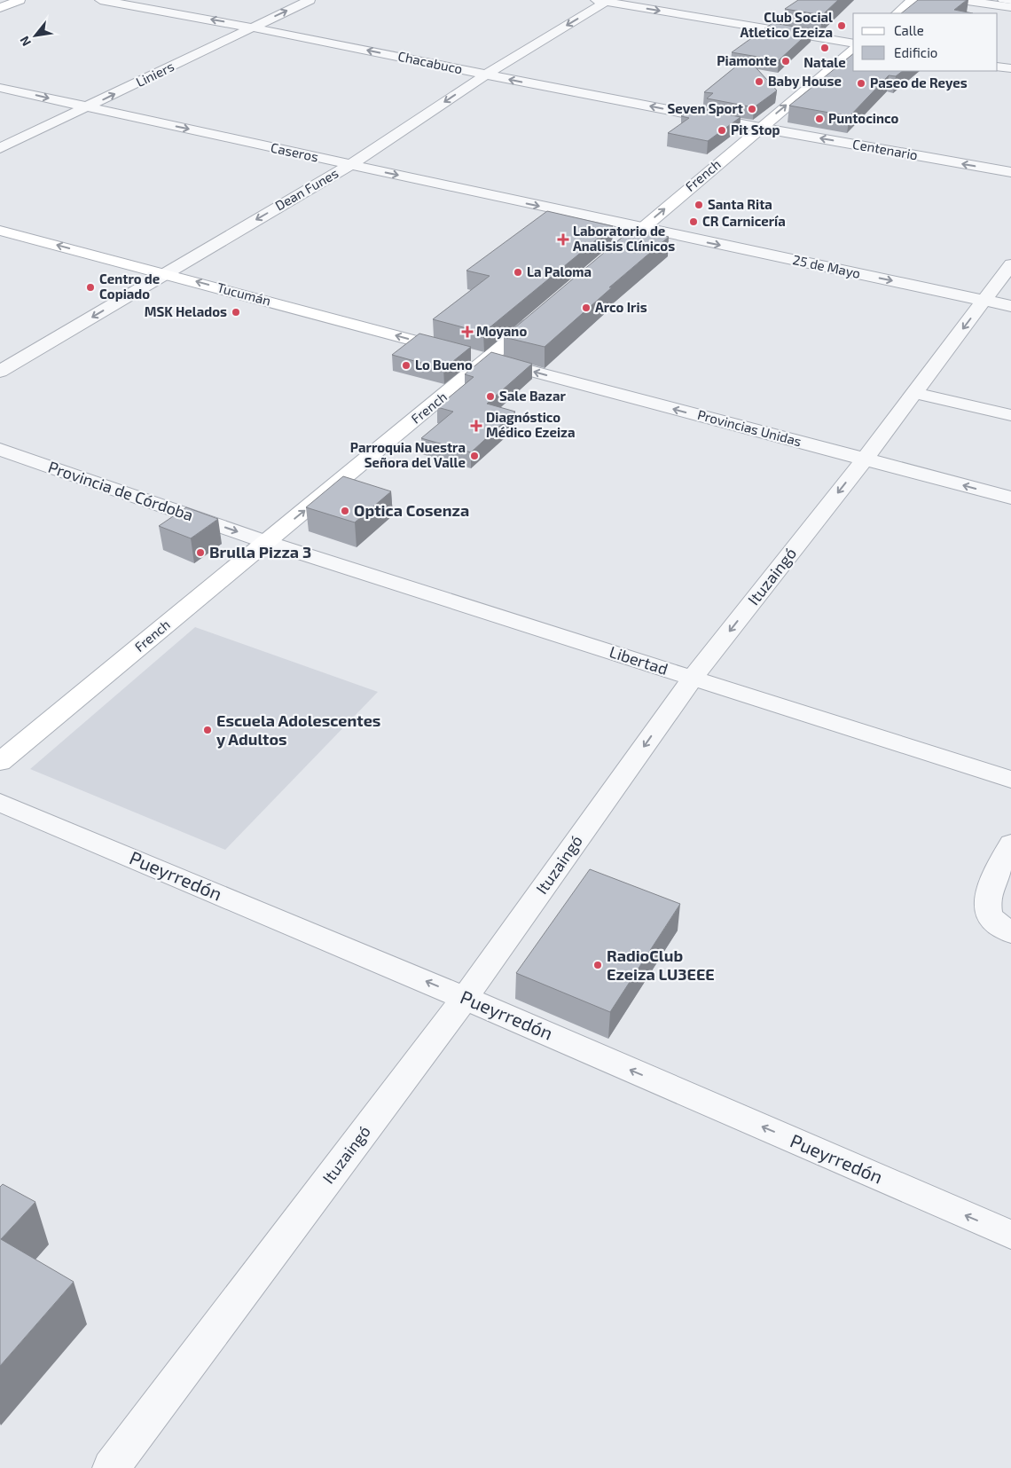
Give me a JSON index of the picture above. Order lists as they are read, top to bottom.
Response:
{
  "streets": {
    "street": [
      "Chacabuco",
      "Liniers",
      "Centenario",
      "Caseros",
      "French",
      "Dean Funes",
      "25 de Mayo",
      "Tucumán",
      "Provincias Unidas",
      "Provincia de Córdoba",
      "Ituzaingó",
      "Libertad",
      "Pueyrredón"
    ]
  },
  "crossings": [
    ["Chacabuco", "Liniers"],
    ["Chacabuco", "Centenario"],
    ["Chacabuco", "French"],
    ["Chacabuco", "Dean Funes"],
    ["Liniers", "Caseros"],
    ["Centenario", "French"],
    ["Caseros", "French"],
    ["Caseros", "Dean Funes"],
    ["Caseros", "25 de Mayo"],
    ["French", "25 de Mayo"],
    ["French", "Tucumán"],
    ["French", "Provincias Unidas"],
    ["French", "Provincia de Córdoba"],
    ["French", "Libertad"],
    ["Dean Funes", "Tucumán"],
    ["25 de Mayo", "Ituzaingó"],
    ["Tucumán", "Provincias Unidas"],
    ["Provincias Unidas", "Ituzaingó"],
    ["Provincia de Córdoba", "Libertad"],
    ["Ituzaingó", "Libertad"],
    ["Ituzaingó", "Pueyrredón"]
  ],
  "one_way": [
    "Chacabuco",
    "Liniers",
    "Caseros",
    "French",
    "Dean Funes",
    "25 de Mayo",
    "Tucumán",
    "Provincias Unidas",
    "Provincia de Córdoba",
    "Ituzaingó",
    "Pueyrredón"
  ],
  "places": {
    "other": [
      "Club Social Atletico Ezeiza",
      "Natale",
      "Piamonte",
      "Baby House",
      "Paseo de Reyes",
      "Seven Sport",
      "Puntocinco",
      "Pit Stop",
      "Santa Rita",
      "CR Carnicería",
      "La Paloma",
      "Centro de Copiado",
      "Arco Iris",
      "MSK Helados",
      "Lo Bueno",
      "Sale Bazar",
      "Parroquia Nuestra Señora del Valle",
      "Optica Cosenza",
      "Brulla Pizza 3",
      "Escuela Adolescentes y Adultos",
      "RadioClub Ezeiza LU3EEE"
    ],
    "health": ["Laboratorio de Analisis Clínicos", "Moyano", "Diagnóstico Médico Ezeiza"]
  },
  "legend": ["Calle", "Edificio"],
  "north": "bottom left"
}
